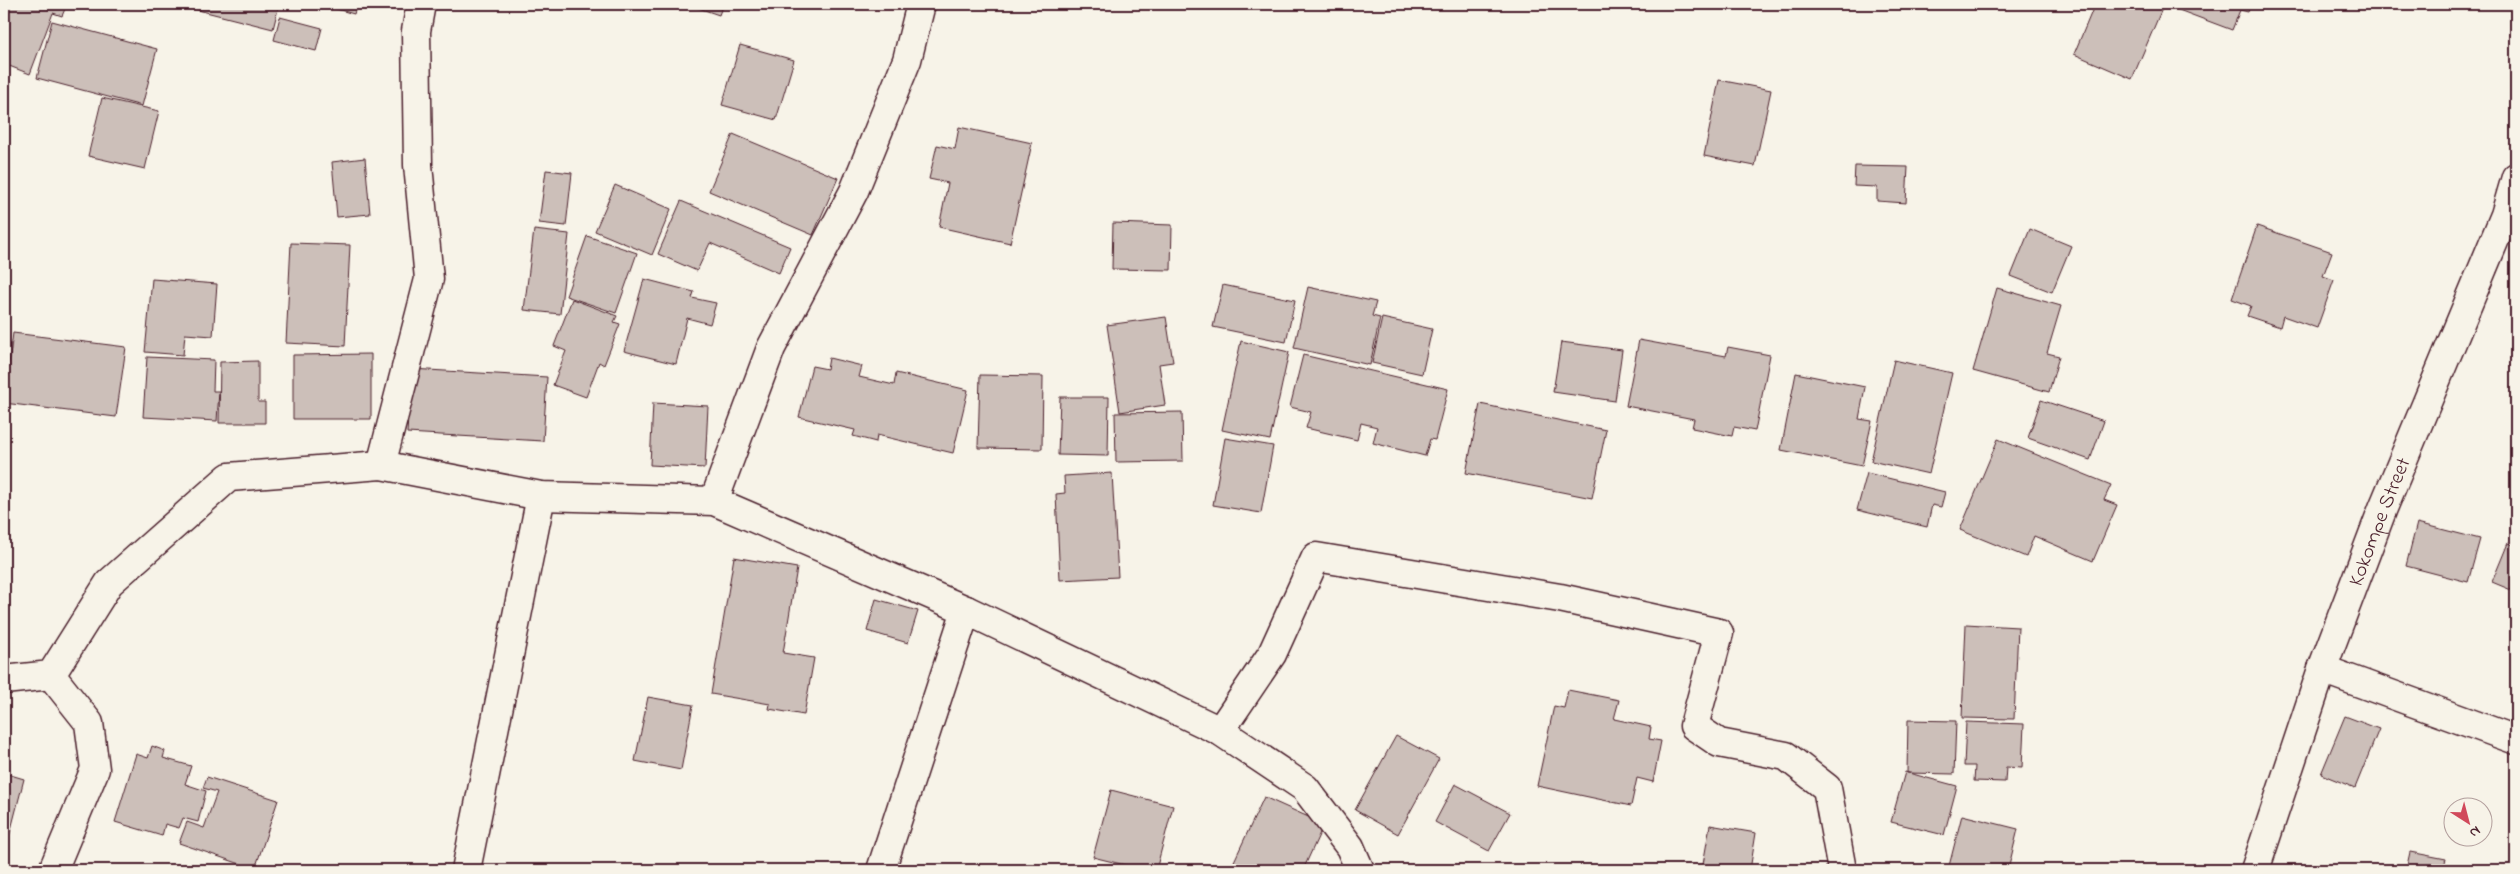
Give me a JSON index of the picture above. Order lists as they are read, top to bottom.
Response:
{
  "streets": {
    "street": ["Kokompe Street"]
  },
  "north": "bottom right"
}
